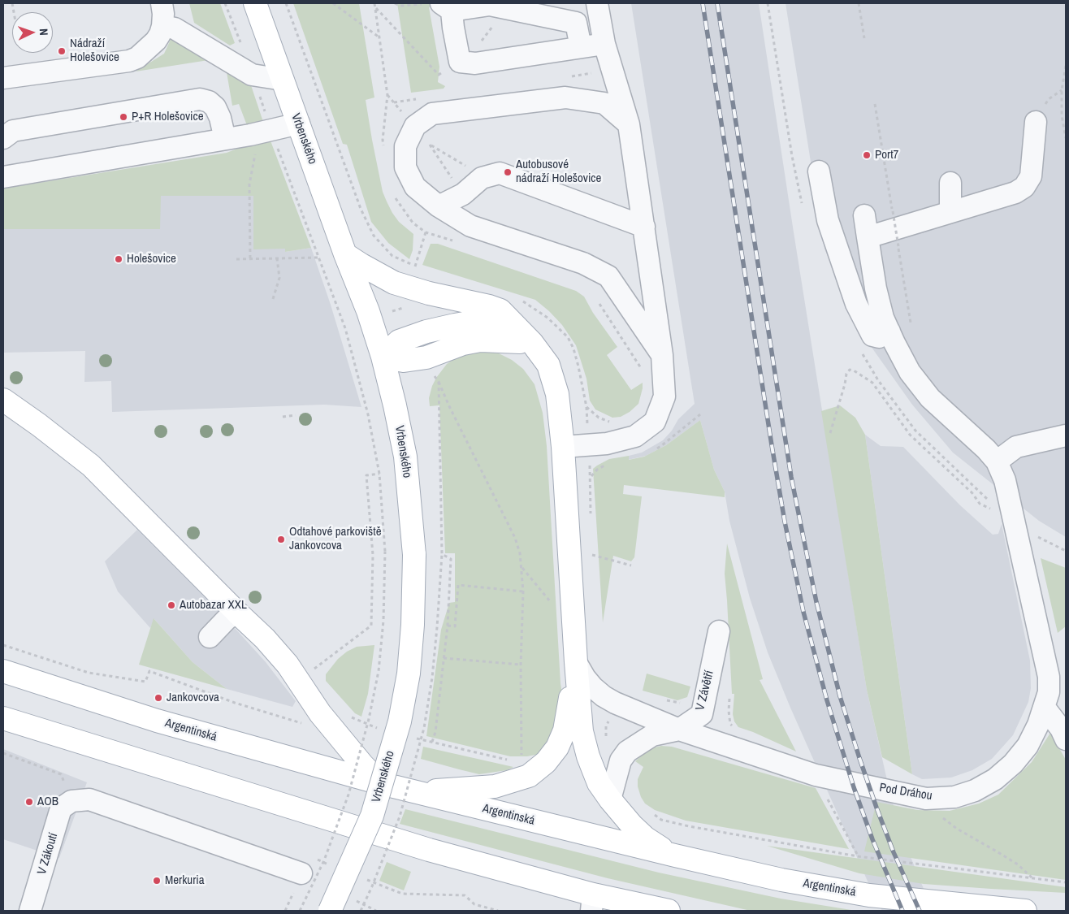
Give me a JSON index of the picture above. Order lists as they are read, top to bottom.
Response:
{
  "streets": {
    "main road": ["Vrbenského", "Argentinská"],
    "street": ["V Závětří", "Pod Dráhou", "V Zákoutí"]
  },
  "crossings": [
    ["V Závětří", "Pod Dráhou"]
  ],
  "places": [
    "Nádraží Holešovice",
    "P+R Holešovice",
    "Port7",
    "Autobusové nádraží Holešovice",
    "Holešovice",
    "Odtahové parkoviště Jankovcova",
    "Autobazar XXL",
    "Jankovcova",
    "AOB",
    "Merkuria"
  ],
  "north": "right"
}
